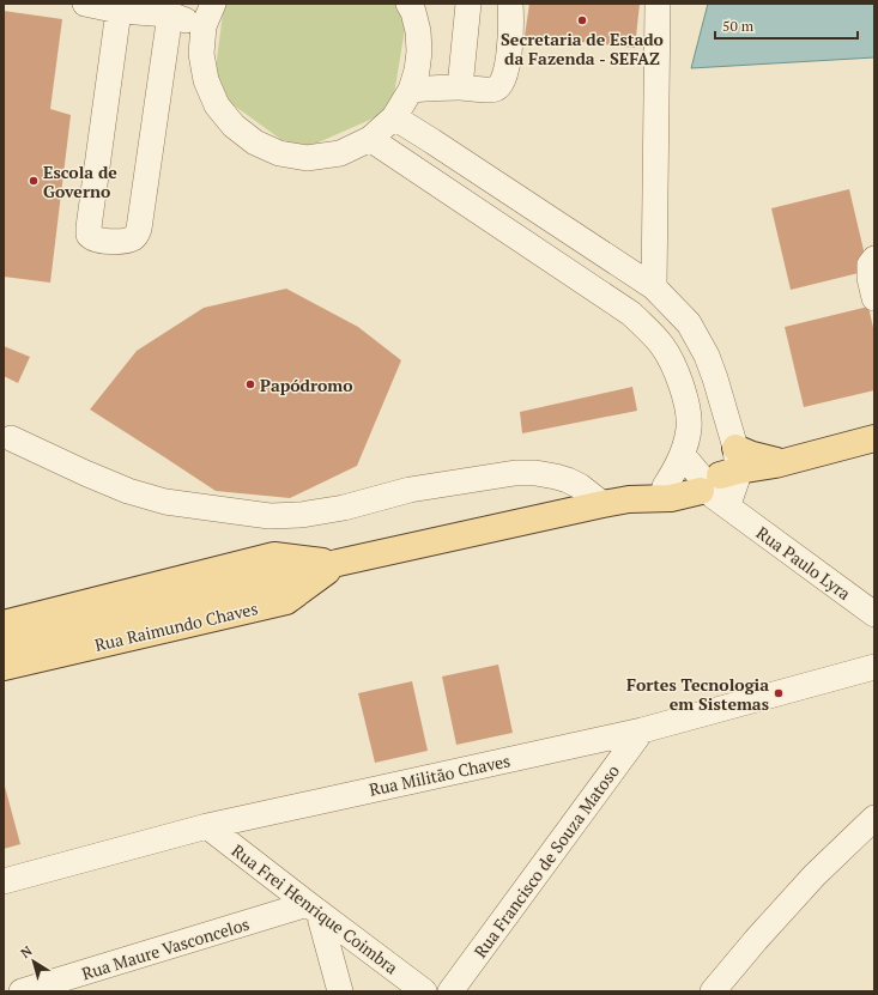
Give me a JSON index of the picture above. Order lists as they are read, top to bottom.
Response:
{
  "streets": {
    "main road": ["Rua Raimundo Chaves"],
    "street": [
      "Rua Paulo Lyra",
      "Rua Militão Chaves",
      "Rua Francisco de Souza Matoso",
      "Rua Frei Henrique Coimbra",
      "Rua Maure Vasconcelos"
    ]
  },
  "crossings": [
    ["Rua Paulo Lyra", "Rua Raimundo Chaves"],
    ["Rua Militão Chaves", "Rua Francisco de Souza Matoso"],
    ["Rua Militão Chaves", "Rua Frei Henrique Coimbra"],
    ["Rua Frei Henrique Coimbra", "Rua Maure Vasconcelos"]
  ],
  "places": [
    "Secretaria de Estado da Fazenda - SEFAZ",
    "Escola de Governo",
    "Papódromo",
    "Fortes Tecnologia em Sistemas"
  ],
  "scale_bar": "50 m",
  "north": "top left"
}
